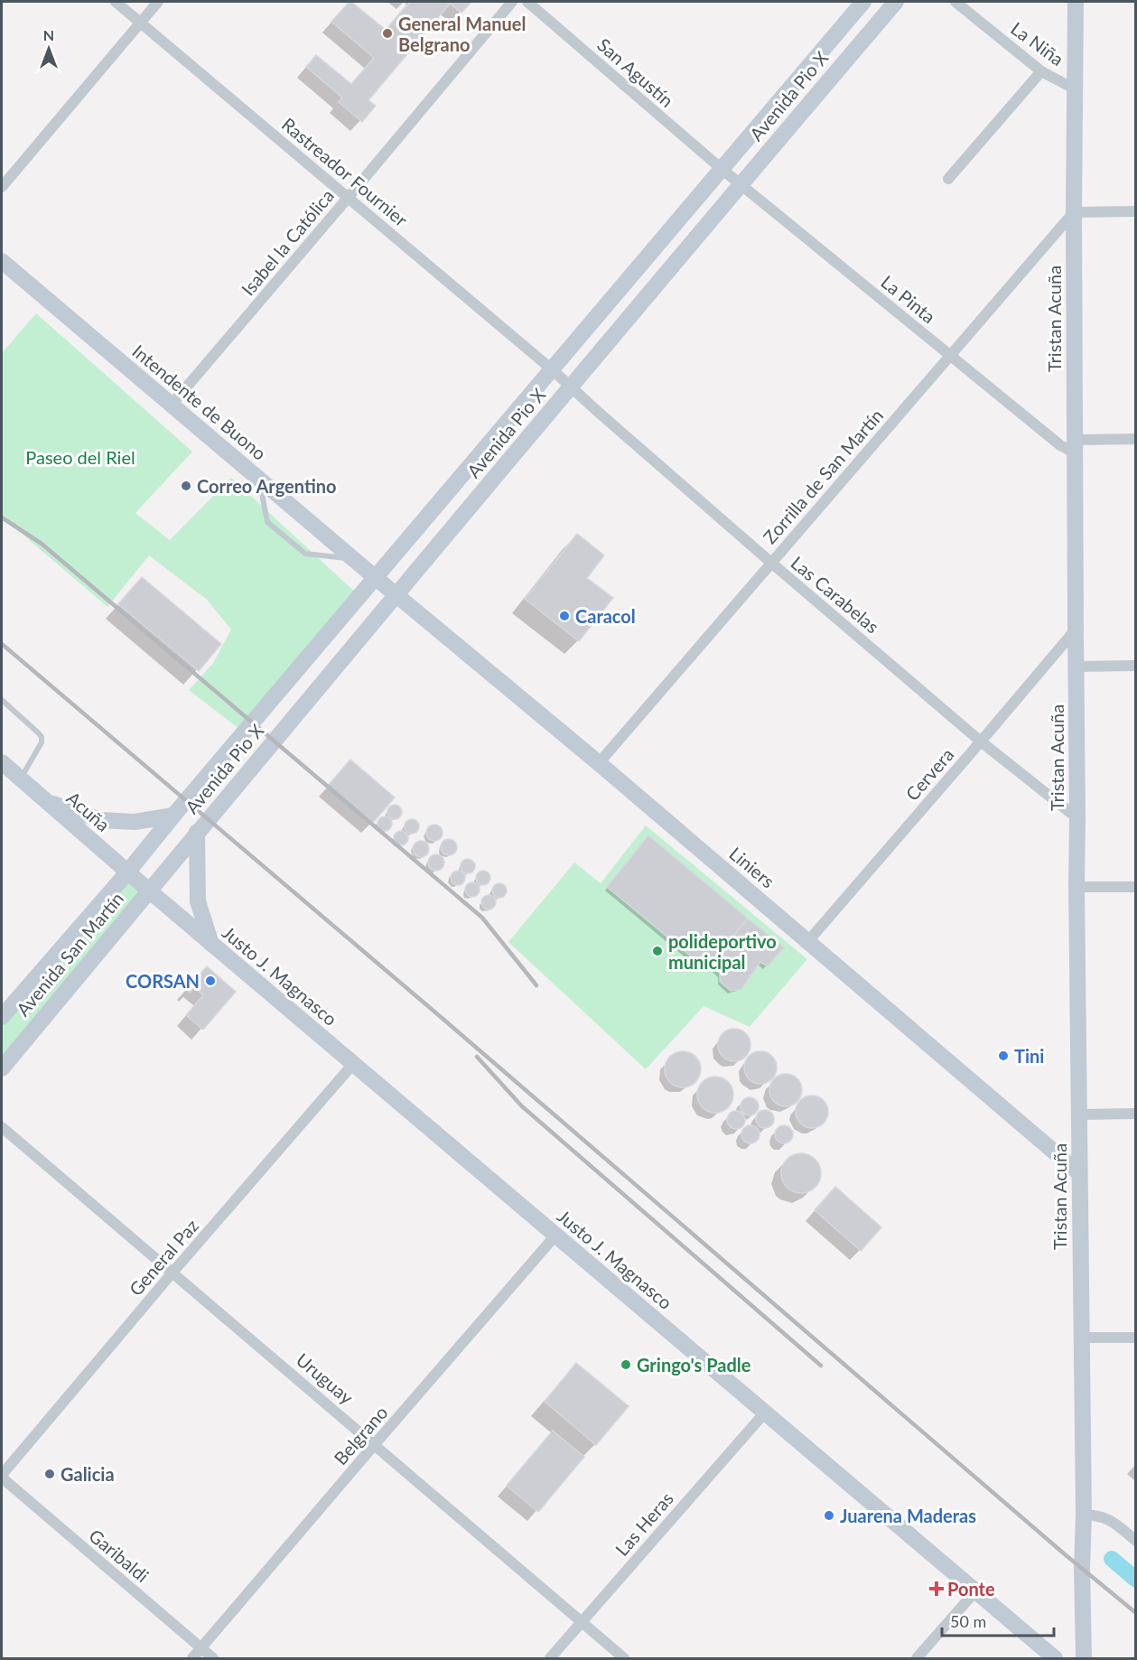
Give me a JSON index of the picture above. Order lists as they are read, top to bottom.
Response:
{
  "streets": {
    "main road": [
      "Avenida Pio X",
      "Tristan Acuña",
      "Intendente de Buono",
      "Acuña",
      "Liniers",
      "Avenida San Martín",
      "Justo J. Magnasco"
    ],
    "street": [
      "La Niña",
      "San Agustín",
      "Rastreador Fournier",
      "Isabel la Católica",
      "La Pinta",
      "Zorrilla de San Martín",
      "Las Carabelas",
      "Cervera",
      "General Paz",
      "Uruguay",
      "Belgrano",
      "Las Heras",
      "Garibaldi"
    ]
  },
  "crossings": [
    ["La Niña", "Tristan Acuña"],
    ["San Agustín", "Avenida Pio X"],
    ["San Agustín", "La Pinta"],
    ["Avenida Pio X", "Rastreador Fournier"],
    ["Avenida Pio X", "La Pinta"],
    ["Avenida Pio X", "Intendente de Buono"],
    ["Avenida Pio X", "Las Carabelas"],
    ["Avenida Pio X", "Acuña"],
    ["Avenida Pio X", "Liniers"],
    ["Avenida Pio X", "Avenida San Martín"],
    ["Avenida Pio X", "Justo J. Magnasco"],
    ["Rastreador Fournier", "Isabel la Católica"],
    ["Rastreador Fournier", "Las Carabelas"],
    ["Isabel la Católica", "Intendente de Buono"],
    ["La Pinta", "Tristan Acuña"],
    ["La Pinta", "Zorrilla de San Martín"],
    ["Tristan Acuña", "Zorrilla de San Martín"],
    ["Tristan Acuña", "Las Carabelas"],
    ["Tristan Acuña", "Cervera"],
    ["Tristan Acuña", "Liniers"],
    ["Intendente de Buono", "Liniers"],
    ["Zorrilla de San Martín", "Las Carabelas"],
    ["Zorrilla de San Martín", "Liniers"],
    ["Las Carabelas", "Cervera"],
    ["Cervera", "Liniers"],
    ["Acuña", "Avenida San Martín"],
    ["Acuña", "Justo J. Magnasco"],
    ["Avenida San Martín", "Justo J. Magnasco"],
    ["Justo J. Magnasco", "General Paz"],
    ["Justo J. Magnasco", "Belgrano"],
    ["Justo J. Magnasco", "Las Heras"],
    ["General Paz", "Uruguay"],
    ["General Paz", "Garibaldi"],
    ["Uruguay", "Belgrano"],
    ["Uruguay", "Las Heras"],
    ["Belgrano", "Garibaldi"]
  ],
  "parks": ["Paseo del Riel"],
  "places": {
    "other": [
      "General Manuel Belgrano",
      "Correo Argentino",
      "Caracol",
      "polideportivo municipal",
      "CORSAN",
      "Tini",
      "Gringo's Padle",
      "Galicia",
      "Juarena Maderas"
    ],
    "health": ["Ponte"]
  },
  "scale_bar": "50 m",
  "north": "top"
}
